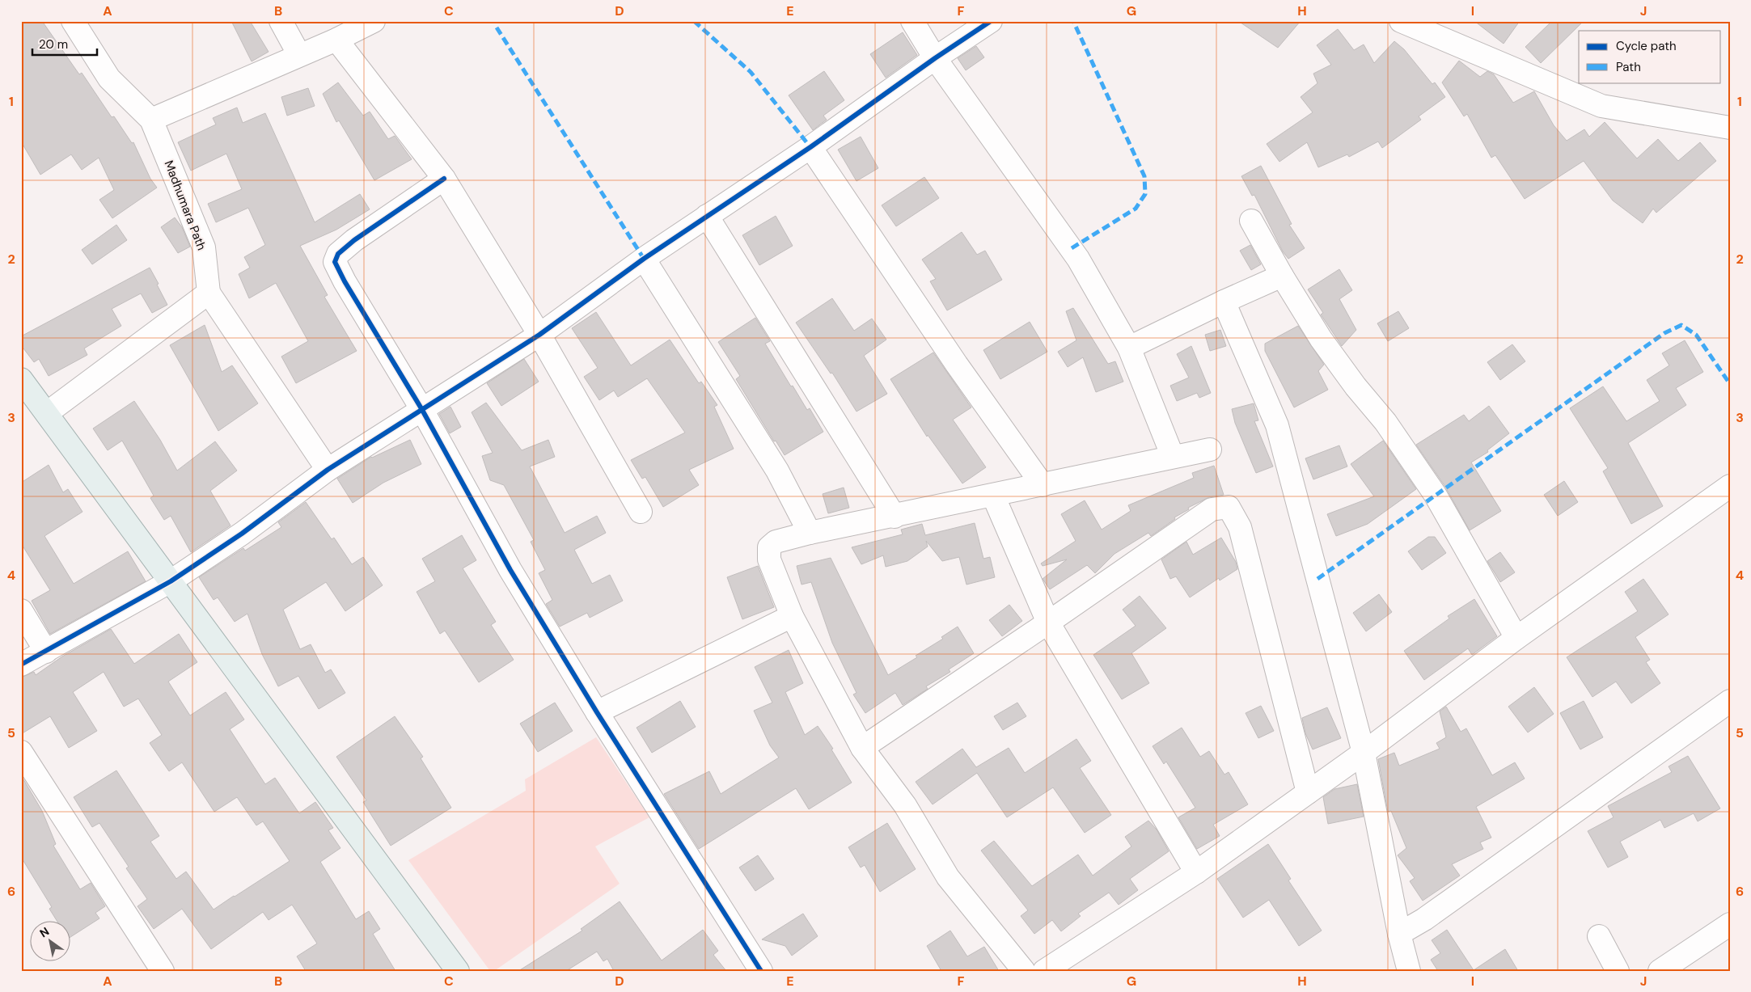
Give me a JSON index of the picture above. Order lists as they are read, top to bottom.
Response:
{
  "streets": {
    "street": ["Madhumara Path"]
  },
  "legend": ["Cycle path", "Path"],
  "scale_bar": "20 m",
  "north": "top left",
  "grid": {
    "columns": [
      "A",
      "B",
      "C",
      "D",
      "E",
      "F",
      "G",
      "H",
      "I",
      "J"
    ],
    "rows": [
      "1",
      "2",
      "3",
      "4",
      "5",
      "6"
    ]
  }
}
